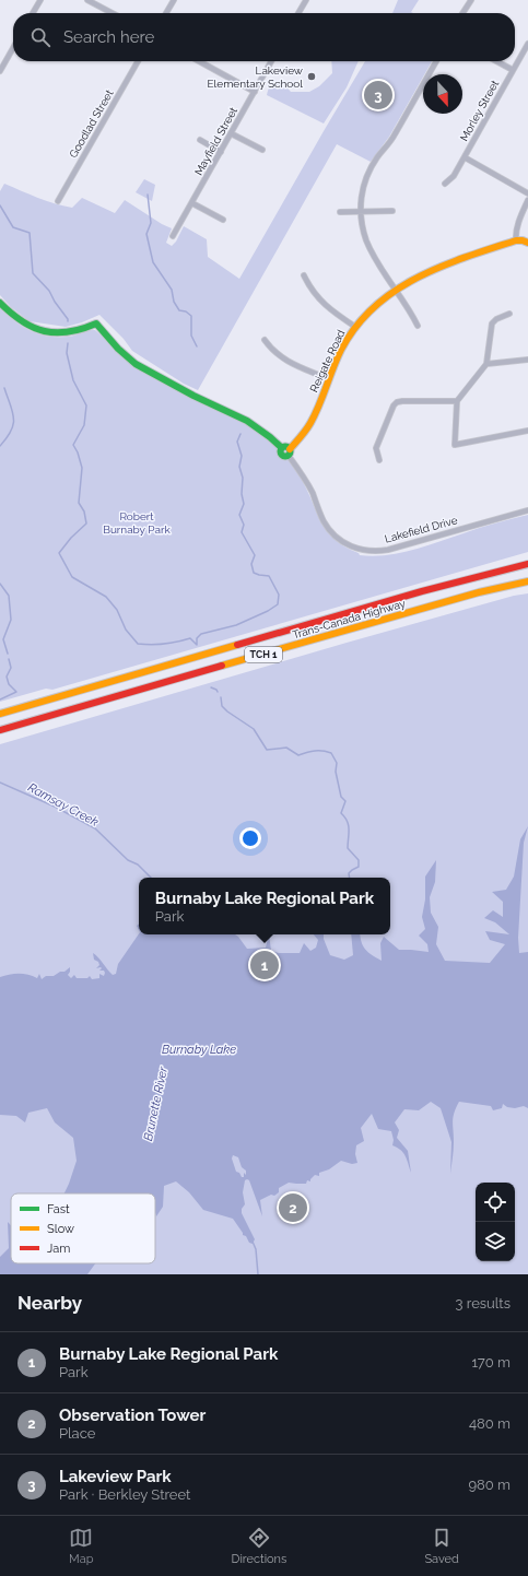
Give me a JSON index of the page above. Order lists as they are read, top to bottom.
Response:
{
  "streets": {
    "main road": [
      "Reigate Road",
      "Lakefield Drive",
      "Trans-Canada Highway",
      "TCH 1"
    ],
    "street": ["Morley Street", "Goodlad Street", "Mayfield Street"]
  },
  "crossings": [
    ["Reigate Road", "Lakefield Drive"]
  ],
  "water": ["Ramsay Creek", "Burnaby Lake", "Brunette River"],
  "parks": ["Robert Burnaby Park"],
  "places": ["Lakeview Elementary School"],
  "legend": ["Fast", "Slow", "Jam"],
  "north": "bottom",
  "page": {
    "search": "Search here",
    "pins": ["3", "1", "2"],
    "popup": ["Burnaby Lake Regional Park", "Park"],
    "heading": ["Nearby", "3 results"],
    "list": [
      {
        "mark": "1",
        "name": "Burnaby Lake Regional Park",
        "note": "Park",
        "value": "170 m"
      },
      {
        "mark": "2",
        "name": "Observation Tower",
        "note": "Place",
        "value": "480 m"
      },
      {
        "mark": "3",
        "name": "Lakeview Park",
        "note": "Park · Berkley Street",
        "value": "980 m"
      }
    ],
    "nav": ["Map", "Directions", "Saved"]
  }
}
